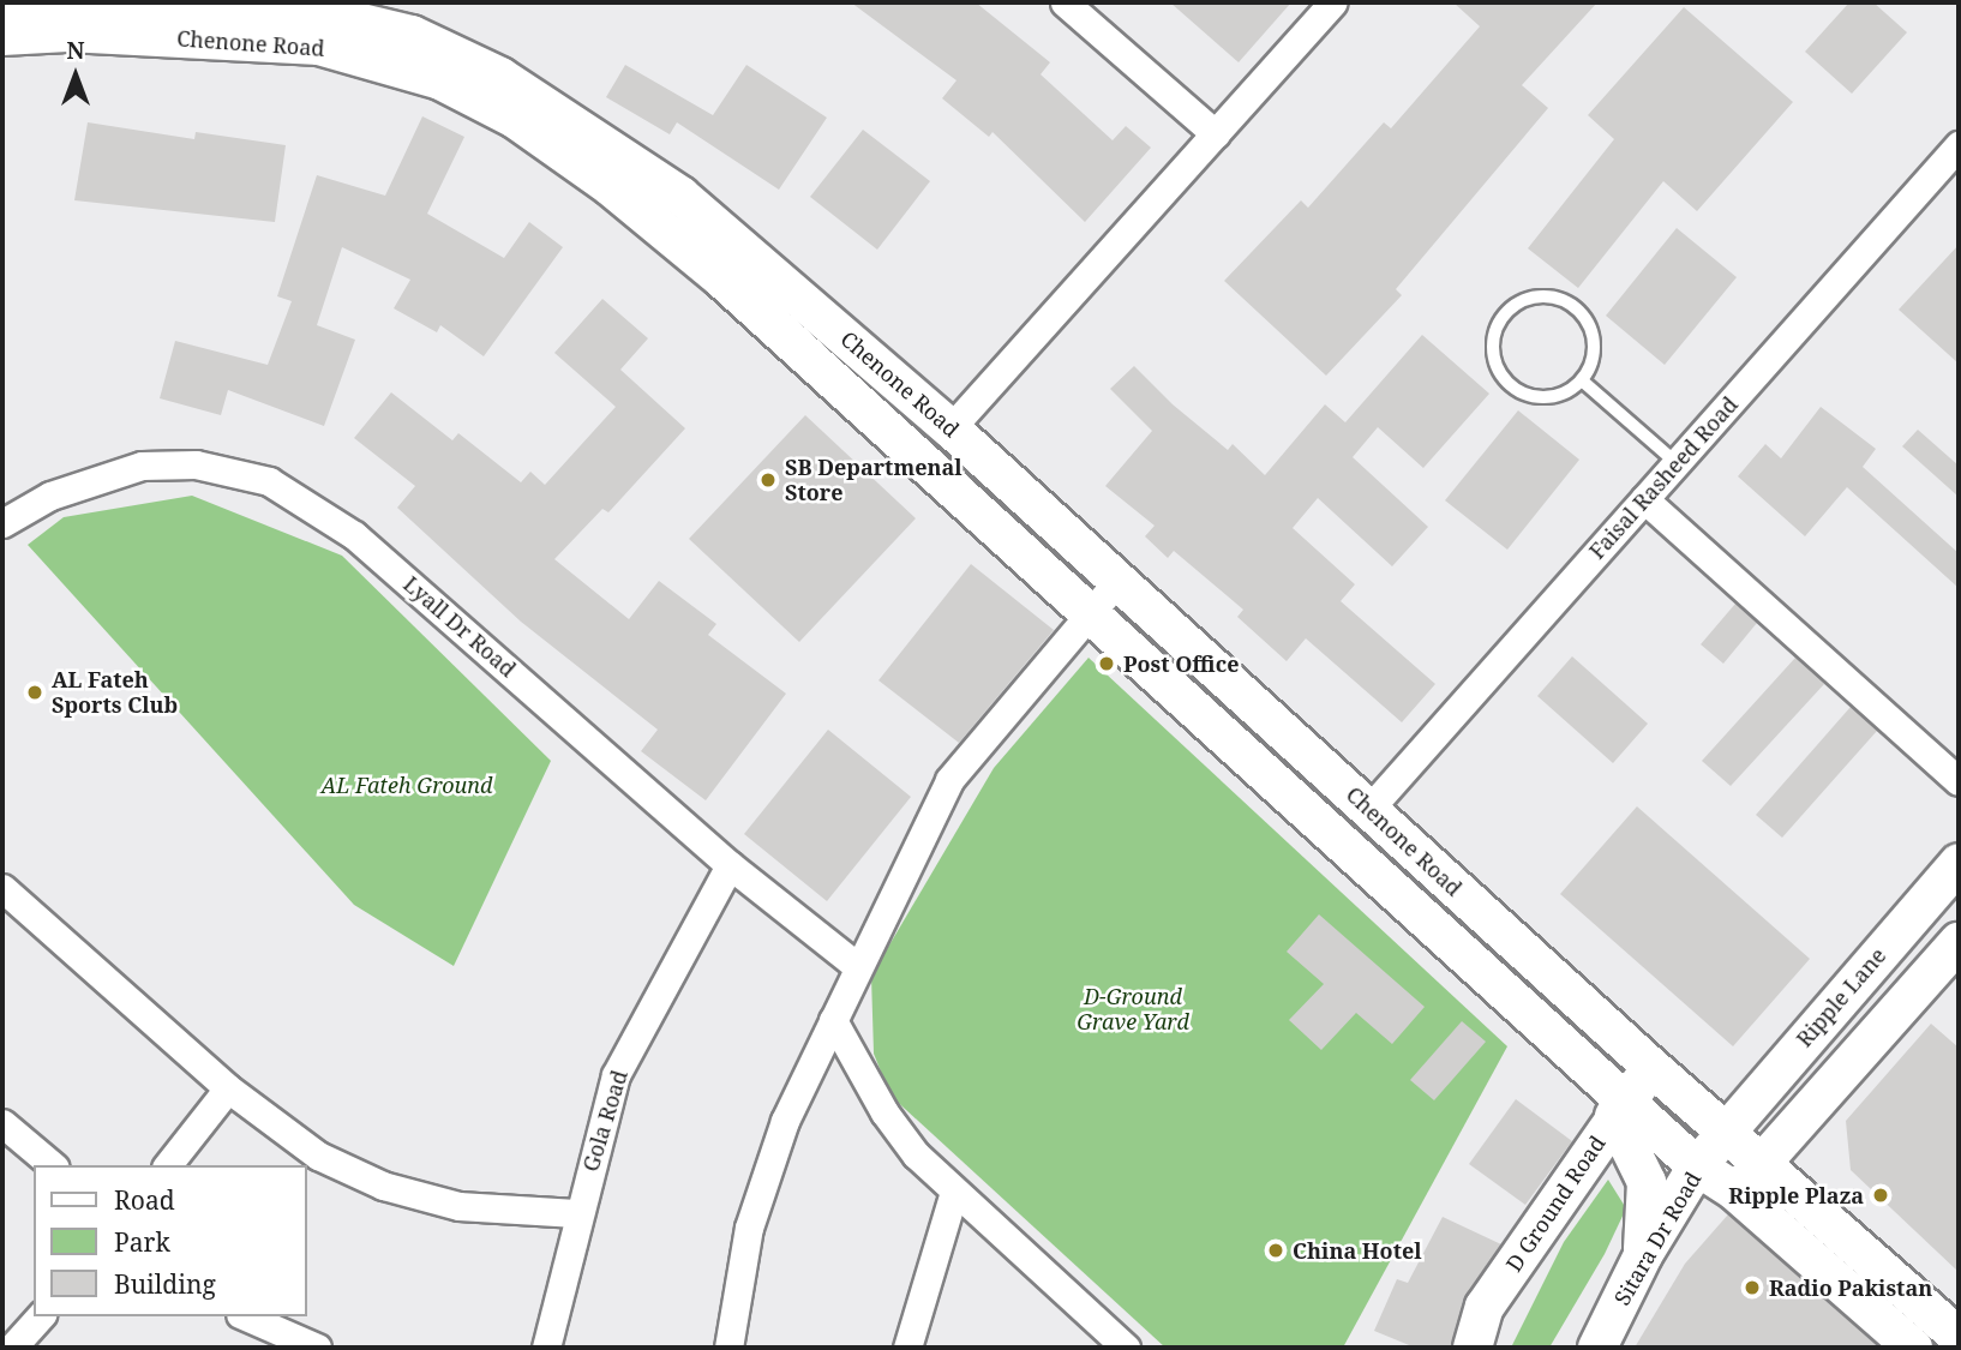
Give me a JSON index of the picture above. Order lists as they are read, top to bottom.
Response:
{
  "streets": {
    "street": [
      "Chenone Road",
      "Faisal Rasheed Road",
      "Lyall Dr Road",
      "Ripple Lane",
      "Gola Road",
      "D Ground Road",
      "Sitara Dr Road"
    ]
  },
  "crossings": [
    ["Chenone Road", "Faisal Rasheed Road"],
    ["Chenone Road", "Ripple Lane"],
    ["Chenone Road", "D Ground Road"],
    ["Chenone Road", "Sitara Dr Road"],
    ["Lyall Dr Road", "Gola Road"],
    ["Ripple Lane", "Sitara Dr Road"]
  ],
  "parks": ["AL Fateh Ground", "D-Ground Grave Yard"],
  "places": [
    "SB Departmenal Store",
    "Post Office",
    "AL Fateh Sports Club",
    "Ripple Plaza",
    "China Hotel",
    "Radio Pakistan"
  ],
  "legend": ["Road", "Park", "Building"],
  "north": "top"
}
